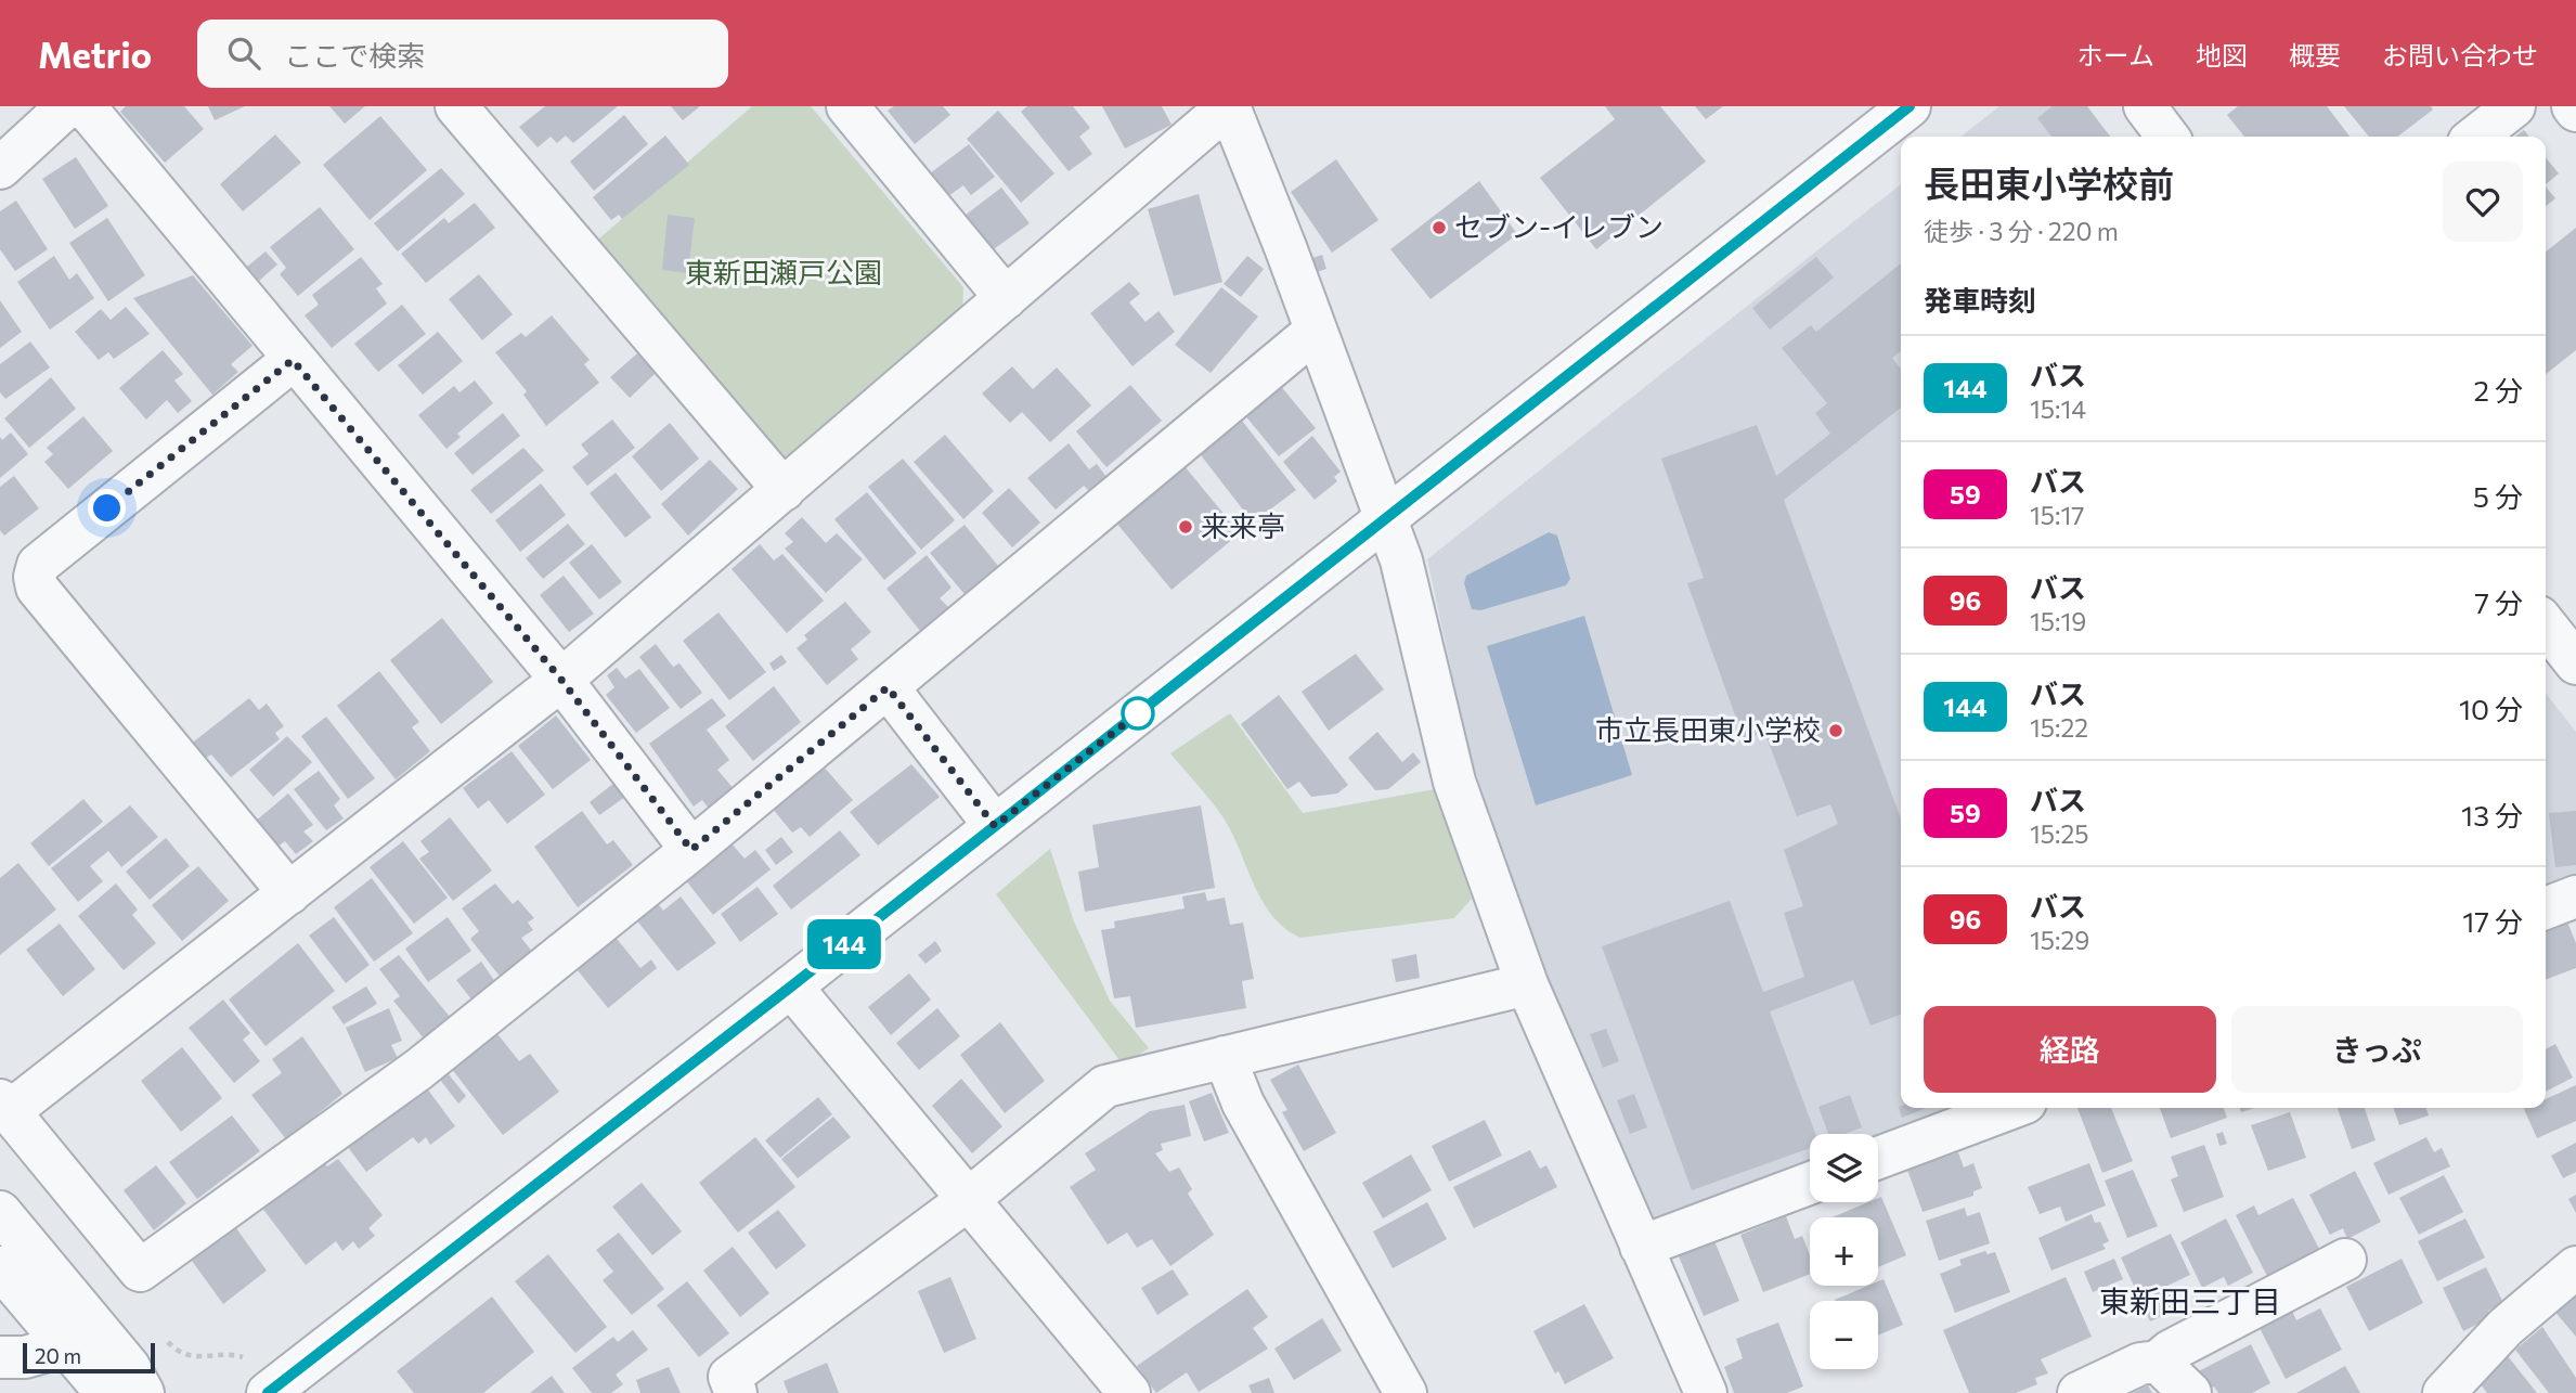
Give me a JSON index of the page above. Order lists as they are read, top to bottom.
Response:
{
  "districts": ["東新田三丁目"],
  "parks": ["東新田瀬戸公園"],
  "places": ["セブン-イレブン", "来来亭", "市立長田東小学校"],
  "lines": ["bus line 144"],
  "scale_bar": "20 m",
  "page": {
    "header": "Metrio",
    "search": "ここで検索",
    "nav": [
      "ホーム",
      "地図",
      "概要",
      "お問い合わせ"
    ],
    "on_map": "144",
    "heading": [
      ["長田東小学校前", "徒歩 · 3 分 · 220 m"],
      "発車時刻"
    ],
    "list": [
      {
        "mark": "144",
        "name": "バス",
        "note": "15:14",
        "value": "2 分"
      },
      {
        "mark": "59",
        "name": "バス",
        "note": "15:17",
        "value": "5 分"
      },
      {
        "mark": "96",
        "name": "バス",
        "note": "15:19",
        "value": "7 分"
      },
      {
        "mark": "144",
        "name": "バス",
        "note": "15:22",
        "value": "10 分"
      },
      {
        "mark": "59",
        "name": "バス",
        "note": "15:25",
        "value": "13 分"
      },
      {
        "mark": "96",
        "name": "バス",
        "note": "15:29",
        "value": "17 分"
      }
    ],
    "buttons": ["経路", "きっぷ"],
    "map_buttons": ["+", "−"],
    "scale": "20 m"
  }
}
